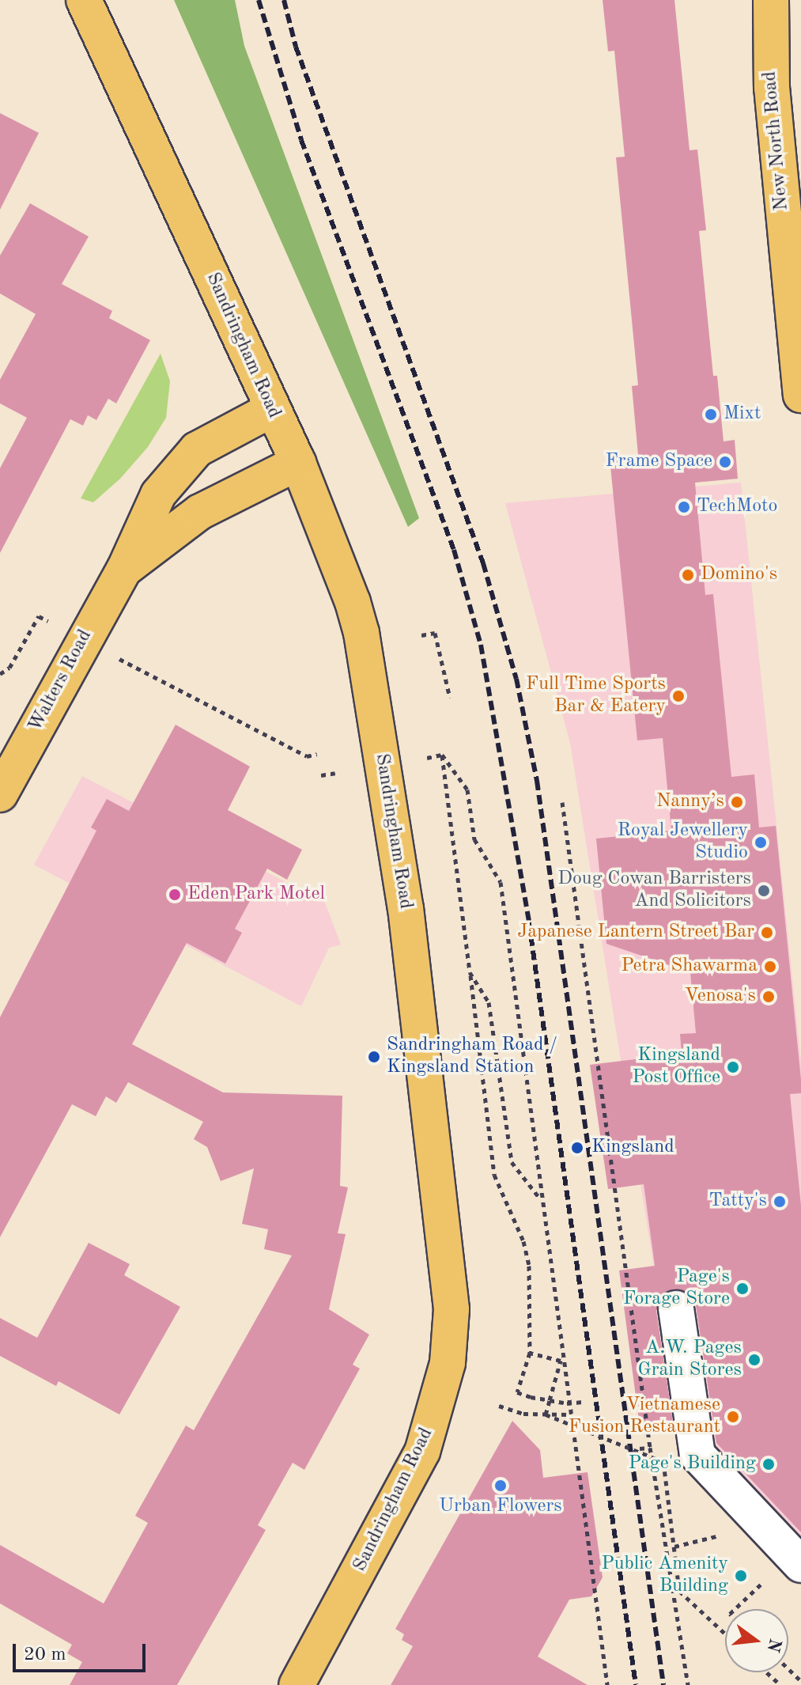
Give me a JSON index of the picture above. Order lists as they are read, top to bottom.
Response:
{
  "streets": {
    "main road": ["New North Road", "Sandringham Road", "Walters Road"]
  },
  "crossings": [
    ["Sandringham Road", "Walters Road"]
  ],
  "places": [
    "Mixt",
    "Frame Space",
    "TechMoto",
    "Domino's",
    "Full Time Sports Bar & Eatery",
    "Nanny’s",
    "Royal Jewellery Studio",
    "Doug Cowan Barristers And Solicitors",
    "Eden Park Motel",
    "Japanese Lantern Street Bar",
    "Petra Shawarma",
    "Venosa's",
    "Sandringham Road / Kingsland Station",
    "Kingsland Post Office",
    "Kingsland",
    "Tatty's",
    "Page's Forage Store",
    "A.W. Pages Grain Stores",
    "Vietnamese Fusion Restaurant",
    "Page's Building",
    "Urban Flowers",
    "Public Amenity Building"
  ],
  "scale_bar": "20 m",
  "north": "right"
}
